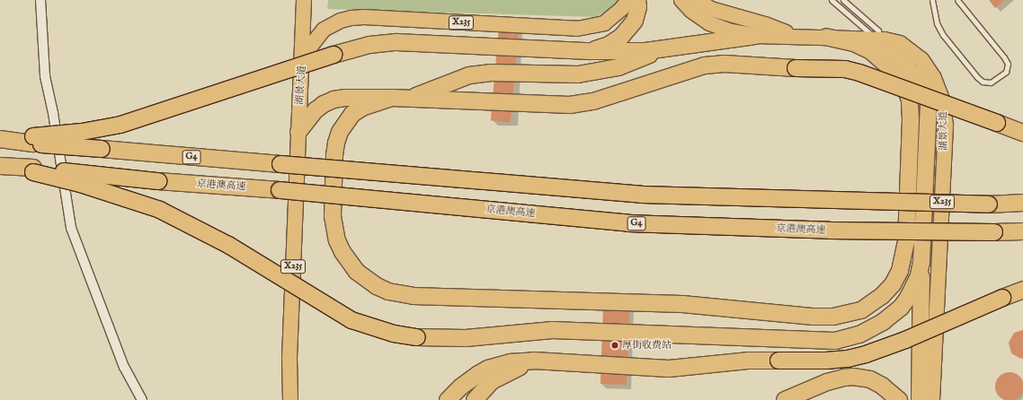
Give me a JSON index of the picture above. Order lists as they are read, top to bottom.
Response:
{
  "streets": {
    "highway": ["G4", "京港澳高速"],
    "main road": ["X235", "湖景大道"]
  },
  "places": ["厚街收费站"]
}
